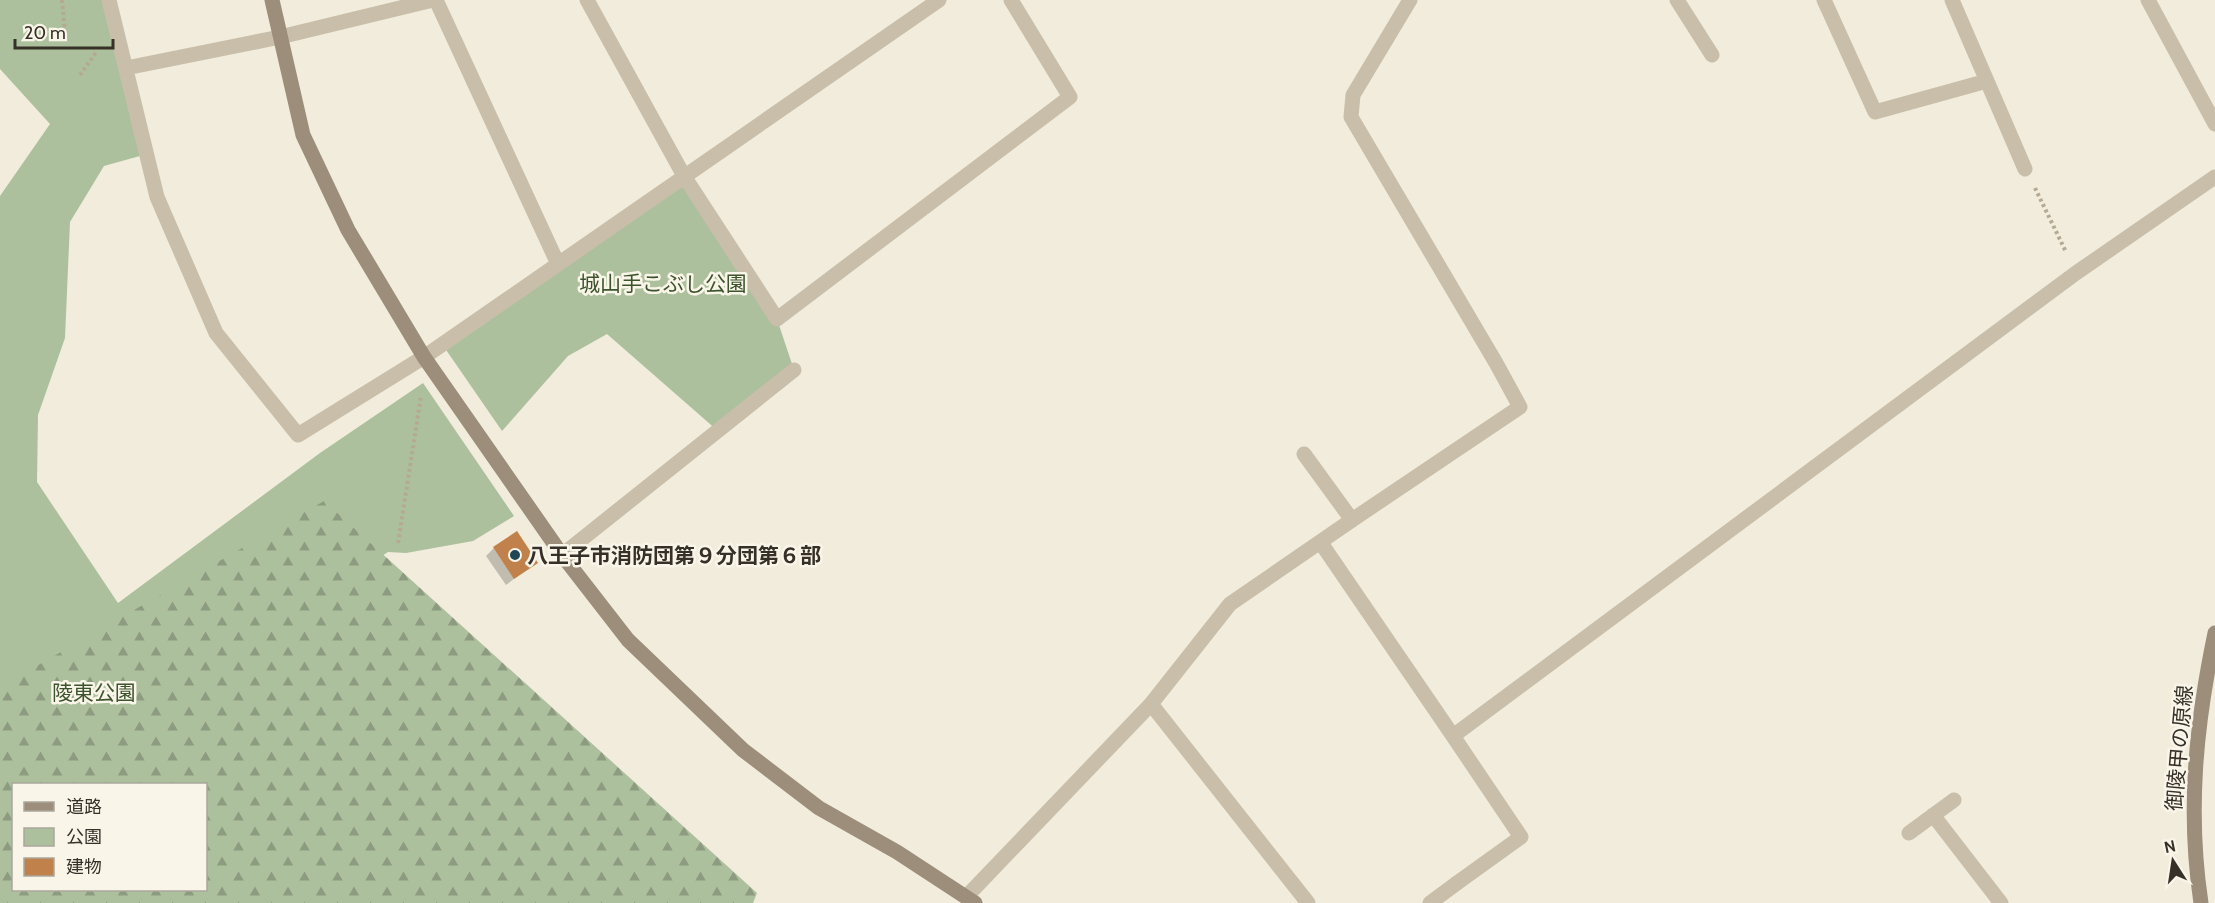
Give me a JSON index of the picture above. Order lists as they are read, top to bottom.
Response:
{
  "streets": {
    "street": ["御陵甲の原線"]
  },
  "parks": ["城山手こぶし公園", "陵東公園"],
  "places": ["八王子市消防団第９分団第６部"],
  "legend": ["道路", "公園", "建物"],
  "scale_bar": "20 m",
  "north": "top"
}
